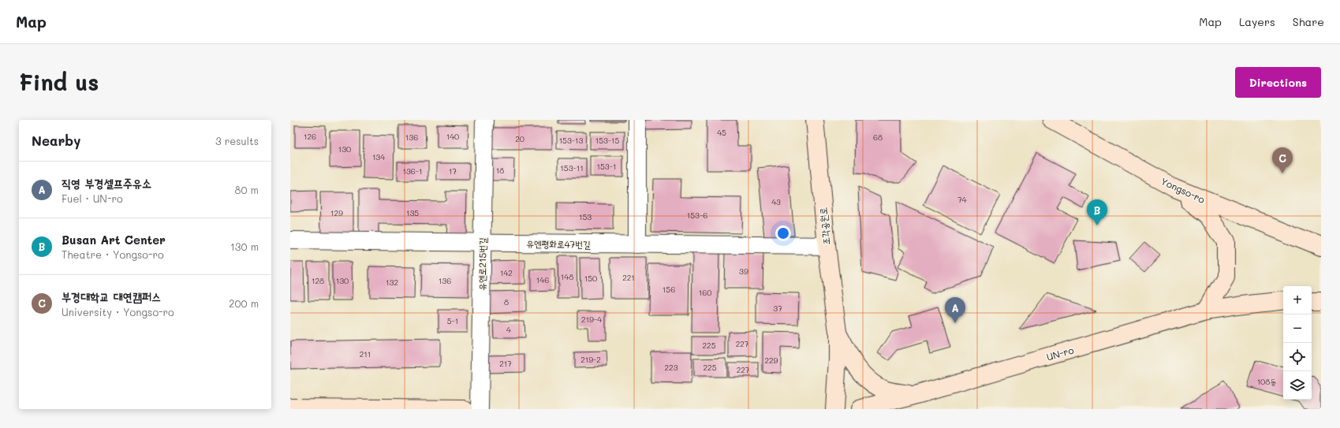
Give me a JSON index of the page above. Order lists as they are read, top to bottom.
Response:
{
  "streets": {
    "main road": ["Yongso-ro", "조각공원로", "UN-ro"],
    "street": ["유엔평화로47번길", "유엔로215번길"]
  },
  "crossings": [
    ["조각공원로", "유엔평화로47번길"],
    ["유엔평화로47번길", "유엔로215번길"]
  ],
  "house_numbers": [
    "45",
    "126",
    "140",
    "136",
    "68",
    "20",
    "153-13",
    "153-15",
    "130",
    "134",
    "153-1",
    "153-11",
    "18",
    "136-1",
    "17",
    "74",
    "43",
    "129",
    "135",
    "153-6",
    "153",
    "39",
    "142",
    "148",
    "221",
    "150",
    "146",
    "128",
    "130",
    "136",
    "132",
    "156",
    "160",
    "8",
    "37",
    "219-4",
    "5-1",
    "4",
    "227",
    "225",
    "211",
    "219-2",
    "229",
    "217",
    "223",
    "225",
    "227",
    "108동"
  ],
  "page": {
    "header": "Map",
    "nav": ["Map", "Layers", "Share"],
    "buttons": "Directions",
    "title": "Find us",
    "heading": ["Nearby", "3 results"],
    "pins": ["C", "B", "A"],
    "list": [
      {
        "mark": "A",
        "name": "직영 부경셀프주유소",
        "note": "Fuel · UN-ro",
        "value": "80 m"
      },
      {
        "mark": "B",
        "name": "Busan Art Center",
        "note": "Theatre · Yongso-ro",
        "value": "130 m"
      },
      {
        "mark": "C",
        "name": "부경대학교 대연캠퍼스",
        "note": "University · Yongso-ro",
        "value": "200 m"
      }
    ],
    "map_buttons": ["+", "−"]
  }
}
